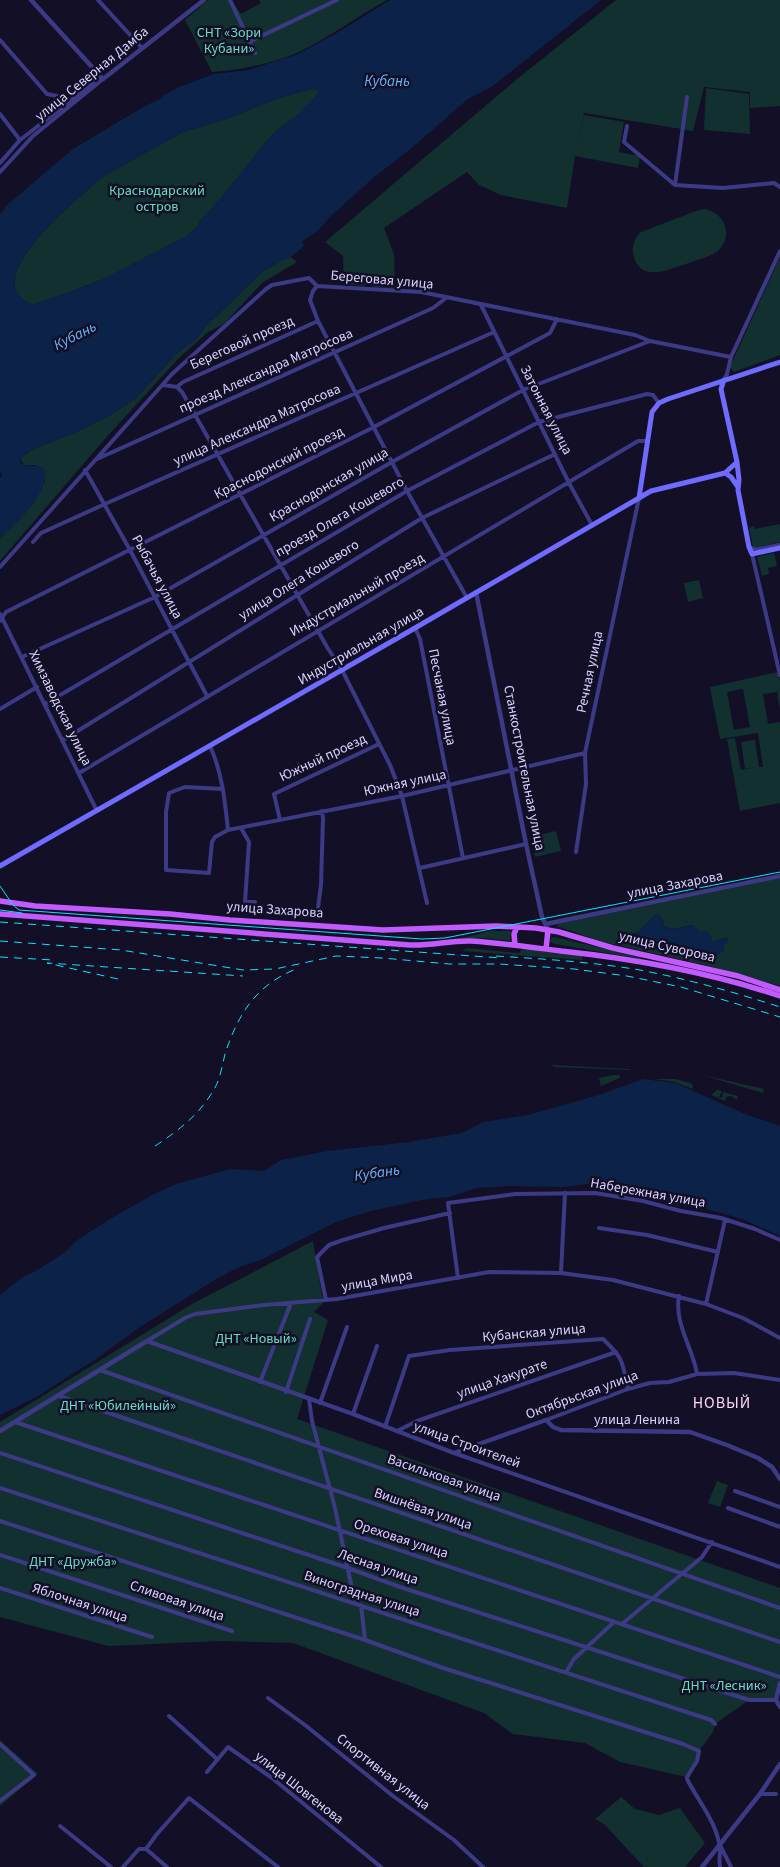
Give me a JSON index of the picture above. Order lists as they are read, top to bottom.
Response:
{
  "streets": {
    "main road": [
      "Индустриальная улица",
      "Станкостроительная улица",
      "улица Захарова",
      "улица Суворова"
    ],
    "street": [
      "улица Северная Дамба",
      "Береговая улица",
      "Береговой проезд",
      "проезд Александра Матросова",
      "Затонная улица",
      "улица Александра Матросова",
      "Краснодонский проезд",
      "Краснодонская улица",
      "проезд Олега Кошевого",
      "Рыбачья улица",
      "улица Олега Кошевого",
      "Индустриальный проезд",
      "Речная улица",
      "Песчаная улица",
      "Химзаводская улица",
      "Южный проезд",
      "Южная улица",
      "Набережная улица",
      "улица Мира",
      "Кубанская улица",
      "улица Хакурате",
      "Октябрьская улица",
      "улица Ленина",
      "улица Строителей",
      "Васильковая улица",
      "Вишнёвая улица",
      "Ореховая улица",
      "Лесная улица",
      "Виноградная улица",
      "Сливовая улица",
      "Яблочная улица",
      "Спортивная улица",
      "улица Шовгенова"
    ]
  },
  "crossings": [
    ["Береговая улица", "проезд Александра Матросова"],
    ["Береговая улица", "Затонная улица"],
    ["Береговая улица", "Краснодонский проезд"],
    ["Береговая улица", "Краснодонская улица"],
    ["Береговая улица", "Рыбачья улица"],
    ["Затонная улица", "улица Александра Матросова"],
    ["Затонная улица", "Краснодонский проезд"],
    ["Затонная улица", "Краснодонская улица"],
    ["Затонная улица", "проезд Олега Кошевого"],
    ["Затонная улица", "улица Олега Кошевого"],
    ["Затонная улица", "Индустриальный проезд"],
    ["Затонная улица", "Индустриальная улица"],
    ["улица Александра Матросова", "Рыбачья улица"],
    ["Краснодонский проезд", "Рыбачья улица"],
    ["Краснодонский проезд", "Химзаводская улица"],
    ["Краснодонская улица", "Рыбачья улица"],
    ["Краснодонская улица", "Химзаводская улица"],
    ["проезд Олега Кошевого", "Рыбачья улица"],
    ["проезд Олега Кошевого", "Химзаводская улица"],
    ["Рыбачья улица", "улица Олега Кошевого"],
    ["Рыбачья улица", "Индустриальный проезд"],
    ["улица Олега Кошевого", "Химзаводская улица"],
    ["Индустриальный проезд", "Химзаводская улица"],
    ["Индустриальная улица", "Речная улица"],
    ["Индустриальная улица", "Песчаная улица"],
    ["Индустриальная улица", "Химзаводская улица"],
    ["Индустриальная улица", "Станкостроительная улица"],
    ["Речная улица", "Южная улица"],
    ["Песчаная улица", "Южная улица"],
    ["Южный проезд", "Южная улица"],
    ["Станкостроительная улица", "Южная улица"],
    ["Станкостроительная улица", "улица Захарова"],
    ["Станкостроительная улица", "улица Суворова"],
    ["улица Захарова", "улица Суворова"],
    ["улица Мира", "улица Строителей"],
    ["улица Мира", "Васильковая улица"],
    ["улица Мира", "Вишнёвая улица"],
    ["улица Мира", "Ореховая улица"],
    ["Кубанская улица", "улица Хакурате"],
    ["Кубанская улица", "улица Строителей"],
    ["улица Хакурате", "улица Строителей"],
    ["Октябрьская улица", "улица Ленина"],
    ["Октябрьская улица", "улица Строителей"]
  ],
  "districts": ["НОВЫЙ"],
  "water": ["Кубань"],
  "parks": [
    "СНТ «Зори Кубани»",
    "Краснодарский остров",
    "ДНТ «Новый»",
    "ДНТ «Юбилейный»",
    "ДНТ «Дружба»",
    "ДНТ «Лесник»"
  ]
}
